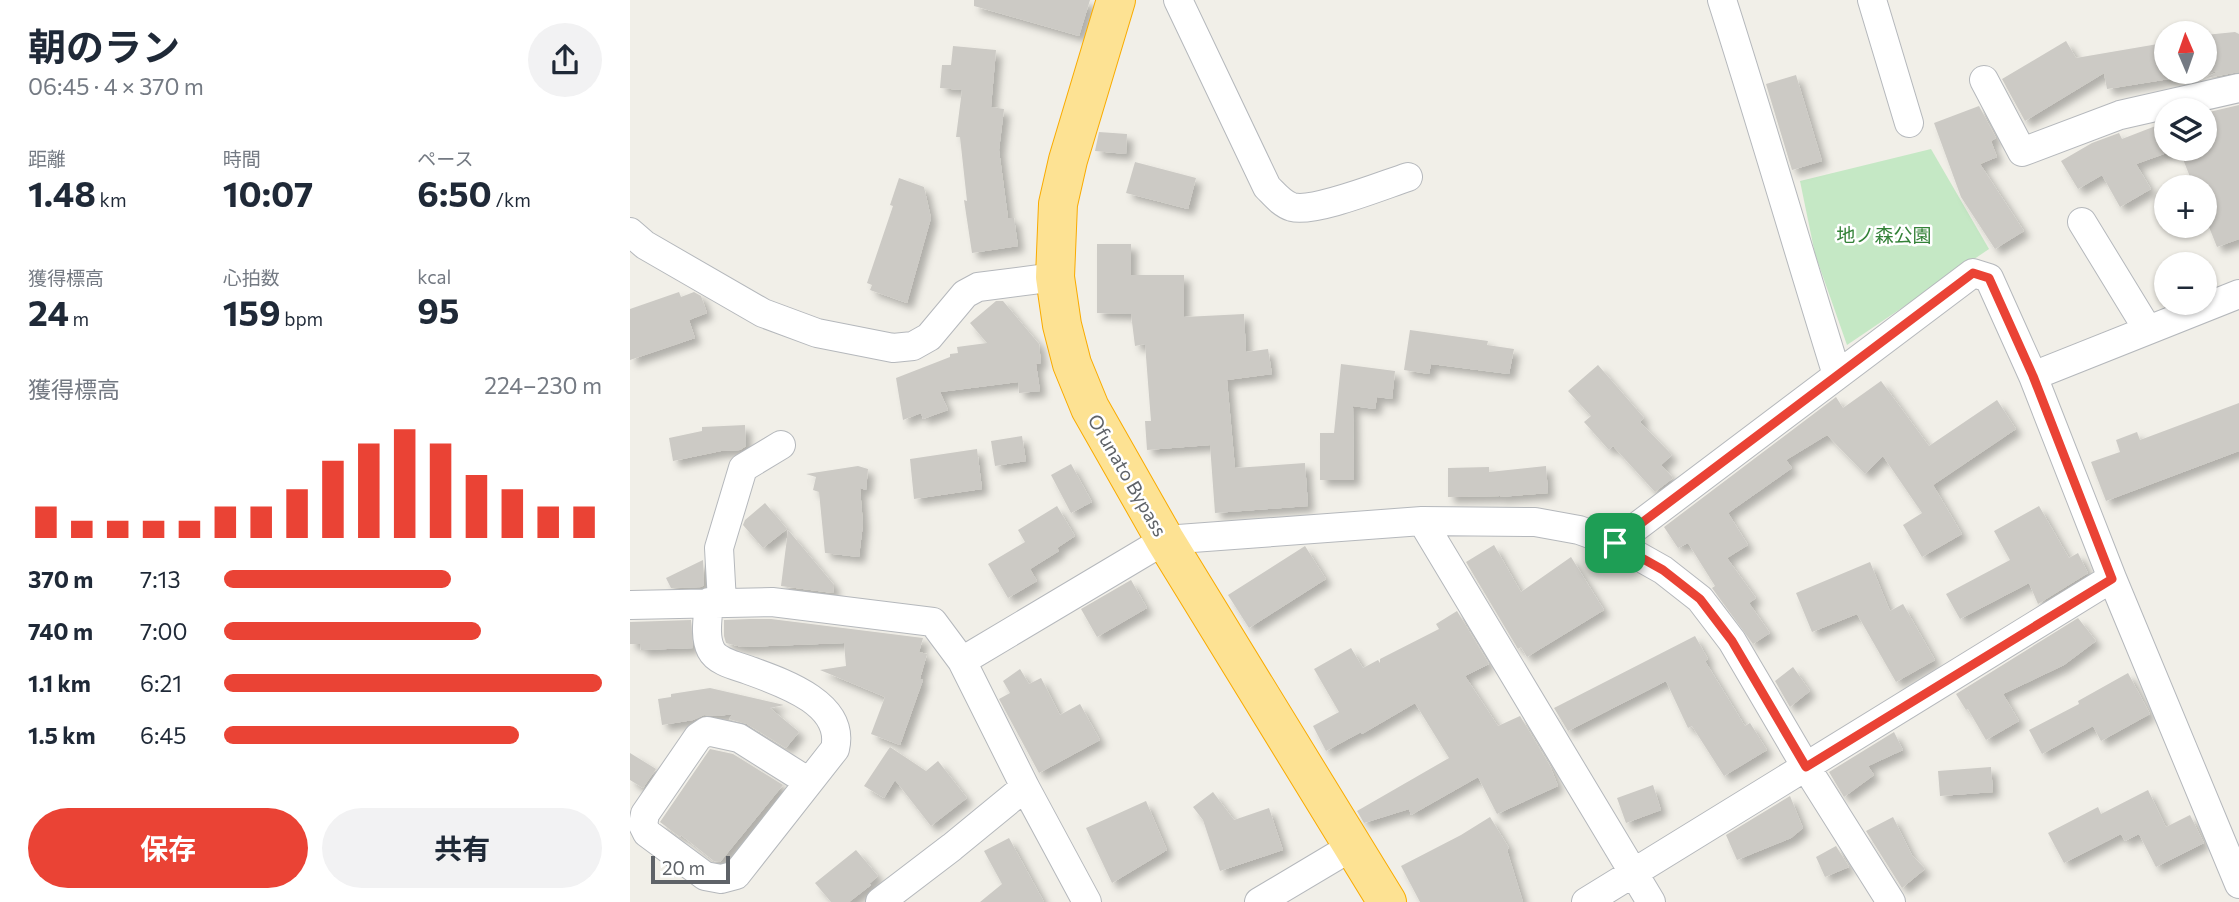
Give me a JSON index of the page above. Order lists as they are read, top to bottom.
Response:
{
  "streets": {
    "highway": ["Ofunato Bypass"]
  },
  "parks": ["地ノ森公園"],
  "scale_bar": "20 m",
  "north": "top",
  "page": {
    "heading": ["朝のラン", "06:45 · 4 × 370 m"],
    "map_buttons": ["+", "−"],
    "stats": [
      ["距離", "1.48 km"],
      ["時間", "10:07"],
      ["ペース", "6:50 /km"],
      ["獲得標高", "24 m"],
      ["心拍数", "159 bpm"],
      ["kcal", "95"]
    ],
    "chart": ["獲得標高", "224–230 m"],
    "list": [
      {
        "name": "370 m",
        "note": "7:13"
      },
      {
        "name": "740 m",
        "note": "7:00"
      },
      {
        "name": "1.1 km",
        "note": "6:21"
      },
      {
        "name": "1.5 km",
        "note": "6:45"
      }
    ],
    "buttons": ["保存", "共有"],
    "scale": "20 m"
  }
}
